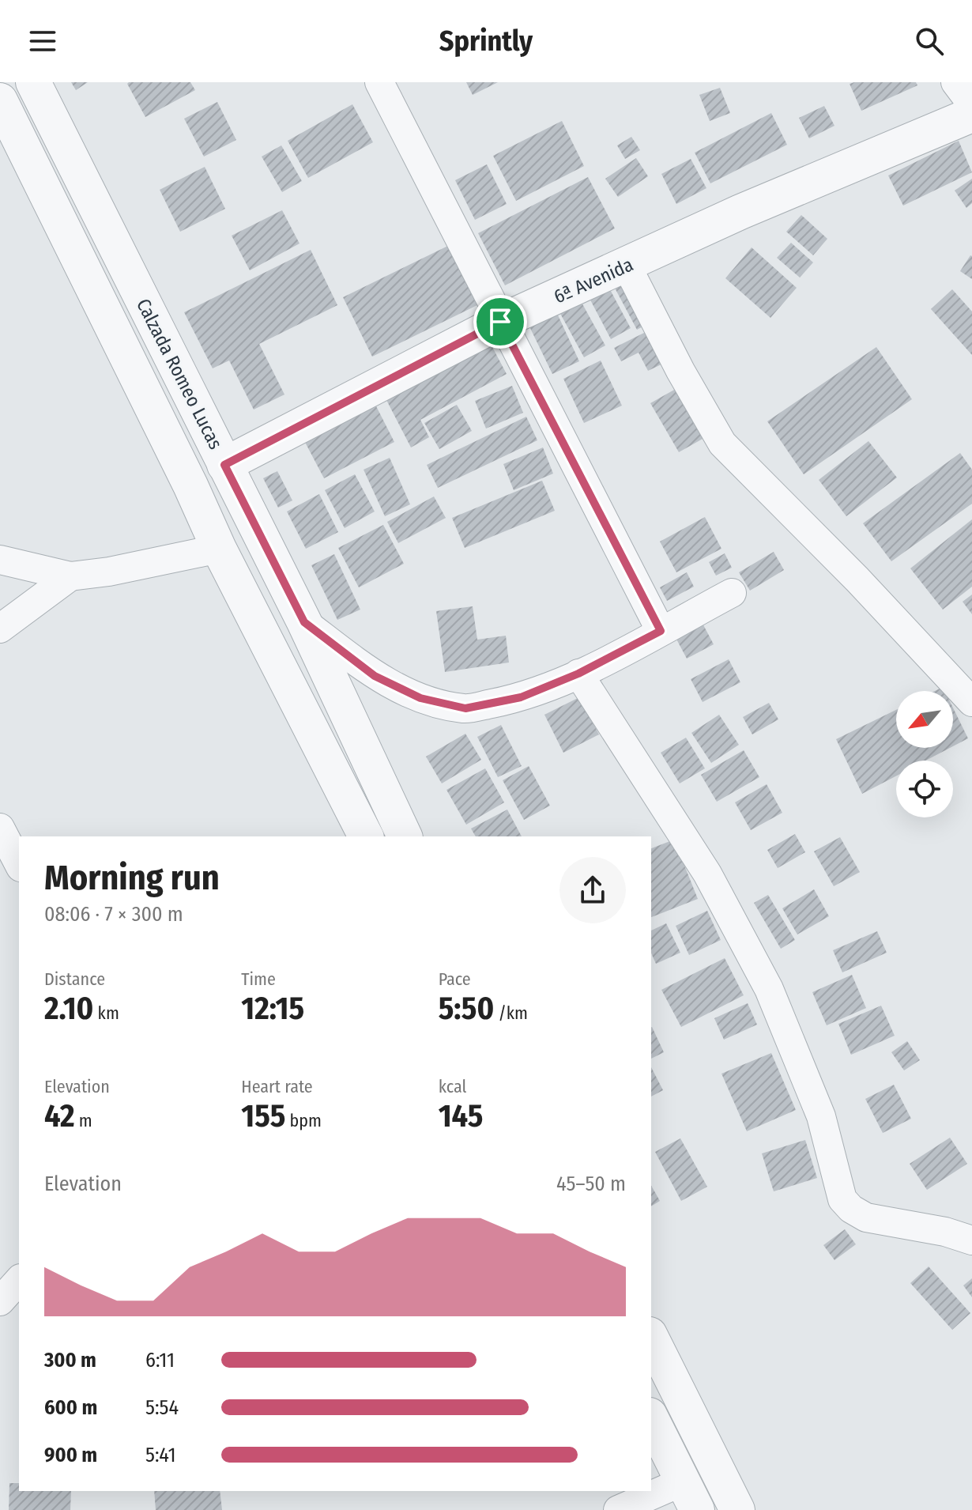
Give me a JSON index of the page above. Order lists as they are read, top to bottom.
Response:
{
  "streets": {
    "street": ["6ª Avenida", "Calzada Romeo Lucas"]
  },
  "crossings": [
    ["6ª Avenida", "Calzada Romeo Lucas"]
  ],
  "north": "bottom left",
  "page": {
    "header": "Sprintly",
    "heading": ["Morning run", "08:06 · 7 × 300 m"],
    "stats": [
      ["Distance", "2.10 km"],
      ["Time", "12:15"],
      ["Pace", "5:50 /km"],
      ["Elevation", "42 m"],
      ["Heart rate", "155 bpm"],
      ["kcal", "145"]
    ],
    "chart": ["Elevation", "45–50 m"],
    "list": [
      {
        "name": "300 m",
        "note": "6:11"
      },
      {
        "name": "600 m",
        "note": "5:54"
      },
      {
        "name": "900 m",
        "note": "5:41"
      }
    ]
  }
}
